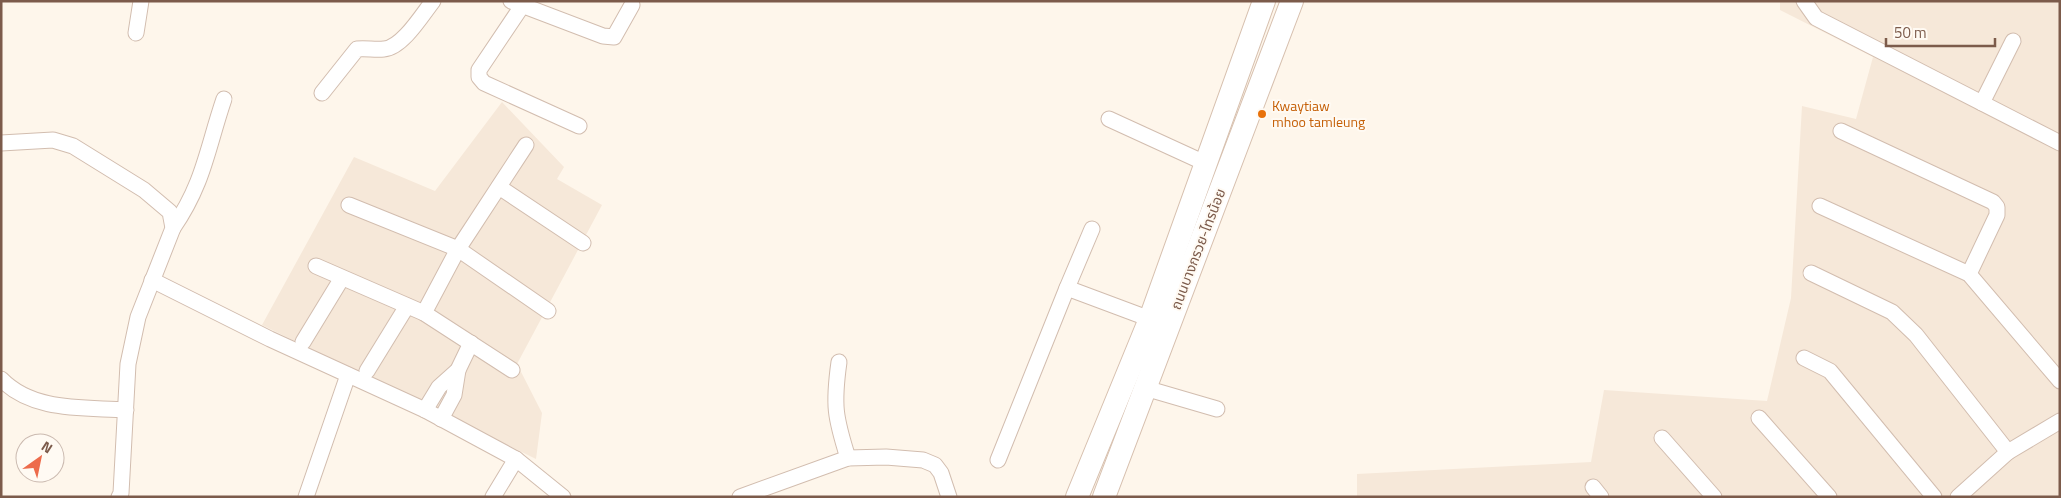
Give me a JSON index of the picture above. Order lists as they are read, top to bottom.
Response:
{
  "streets": {
    "main road": ["ถนนบางกรวย-ไทรน้อย"]
  },
  "places": ["Kwaytiaw mhoo tamleung"],
  "scale_bar": "50 m",
  "north": "top right"
}
